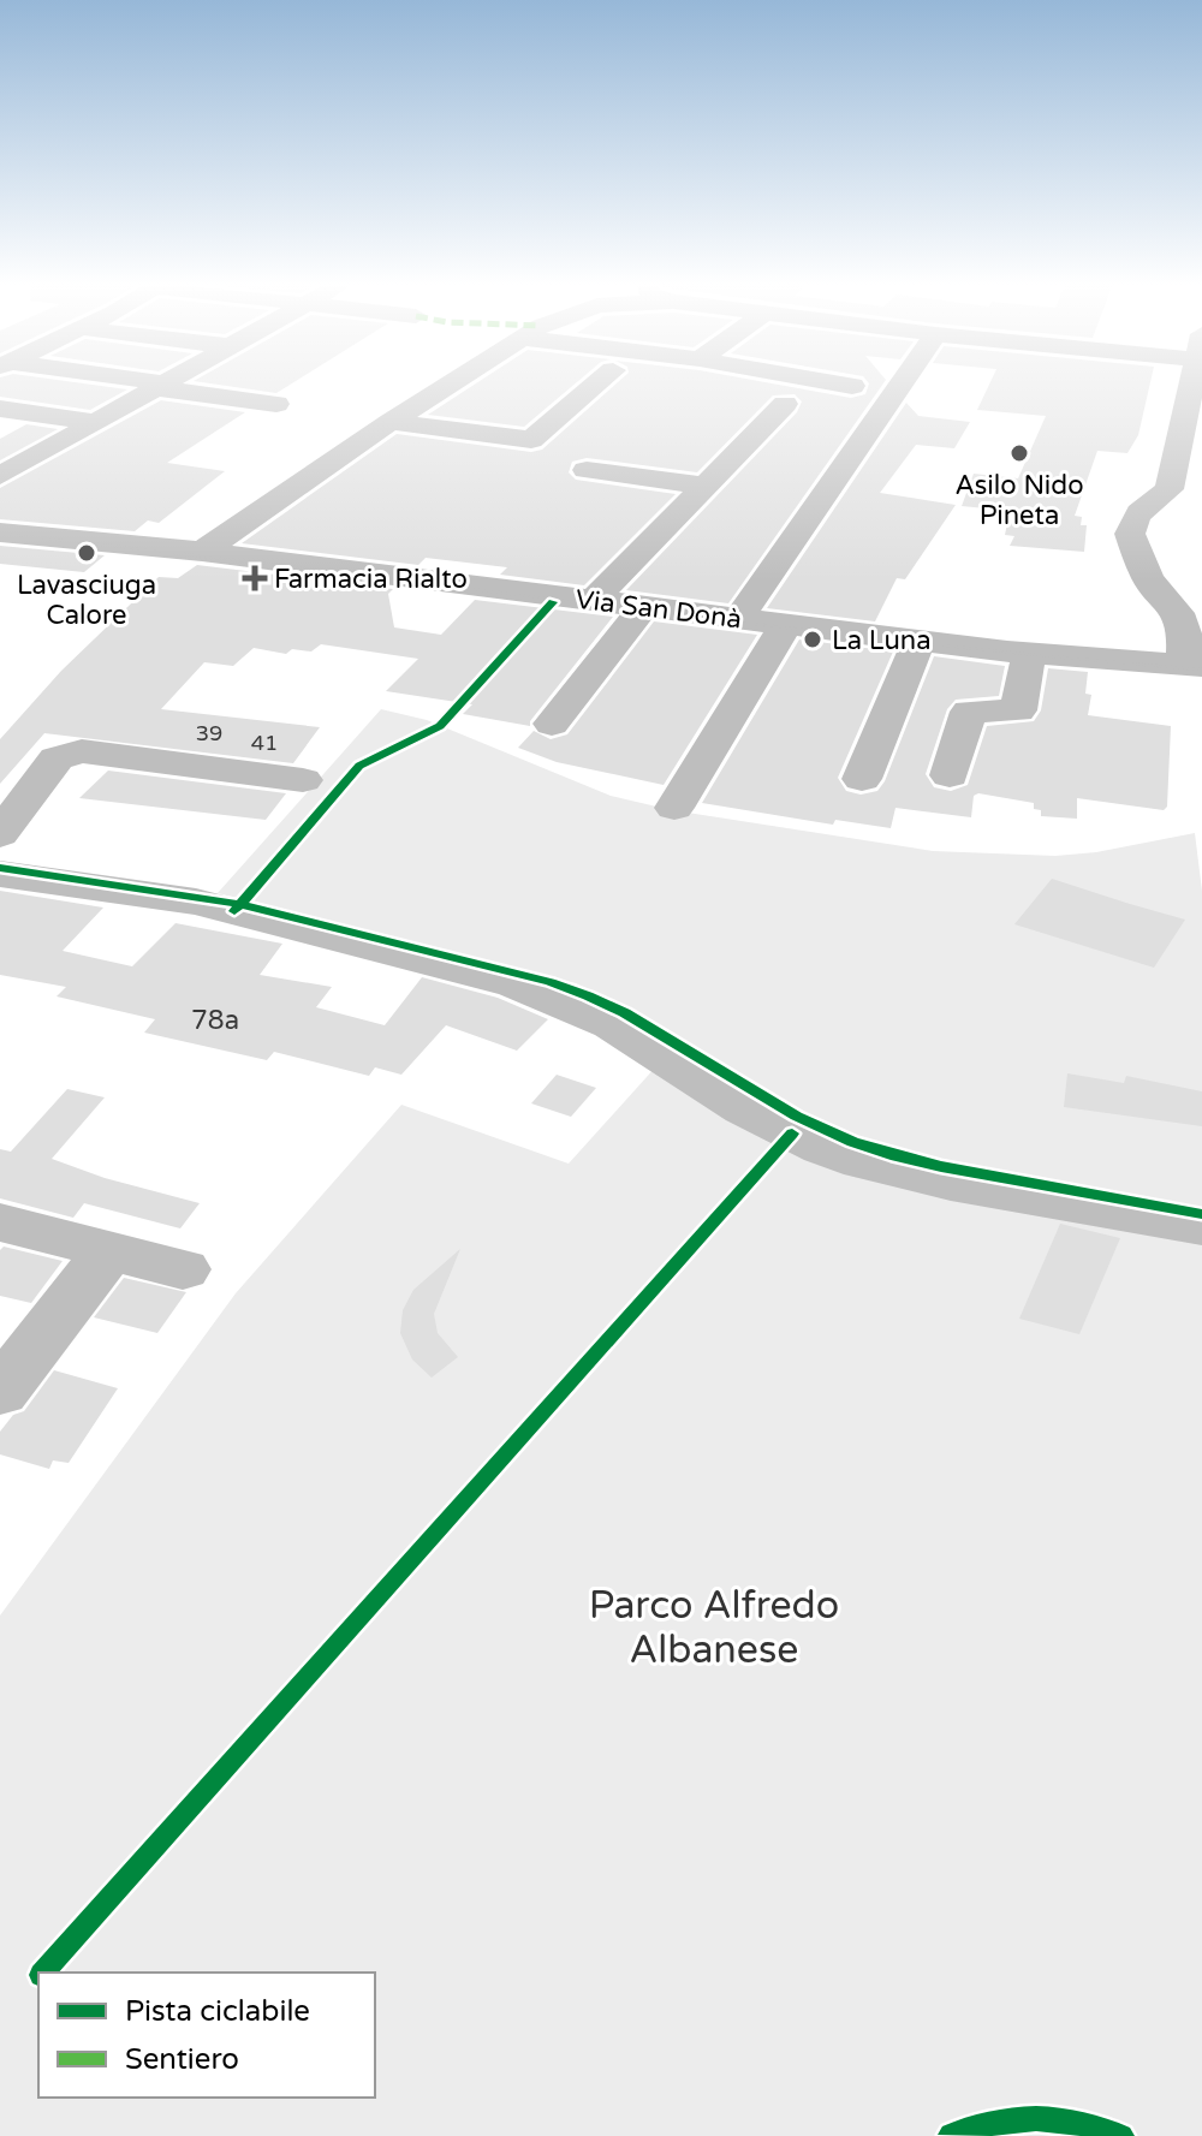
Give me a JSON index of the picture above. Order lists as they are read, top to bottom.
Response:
{
  "streets": {
    "street": ["Via San Donà"]
  },
  "parks": ["Parco Alfredo Albanese"],
  "places": {
    "other": ["Asilo Nido Pineta", "Lavasciuga Calore", "La Luna"],
    "health": ["Farmacia Rialto"]
  },
  "house_numbers": ["39", "41", "78a"],
  "legend": ["Pista ciclabile", "Sentiero"]
}
